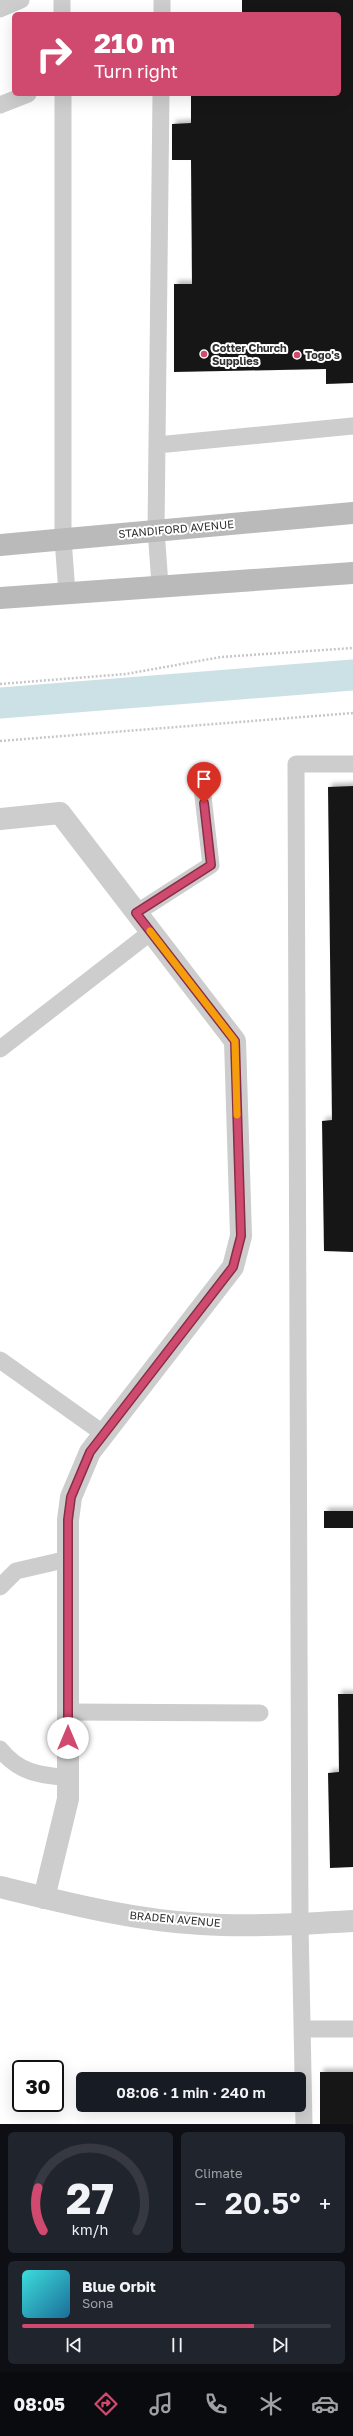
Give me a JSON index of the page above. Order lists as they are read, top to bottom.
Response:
{
  "streets": {
    "main road": ["STANDIFORD AVENUE"],
    "street": ["BRADEN AVENUE"]
  },
  "places": ["Cotter Church Supplies", "Togo's"],
  "page": {
    "turn": ["210 m", "Turn right"],
    "limit": "30",
    "trip": "08:06 · 1 min · 240 m",
    "tile": "Climate",
    "heat": ["−", "20.5°", "+"],
    "song": ["Blue Orbit", "Sona"],
    "tabs": "08:05",
    "gauge": ["27", "km/h"]
  }
}
